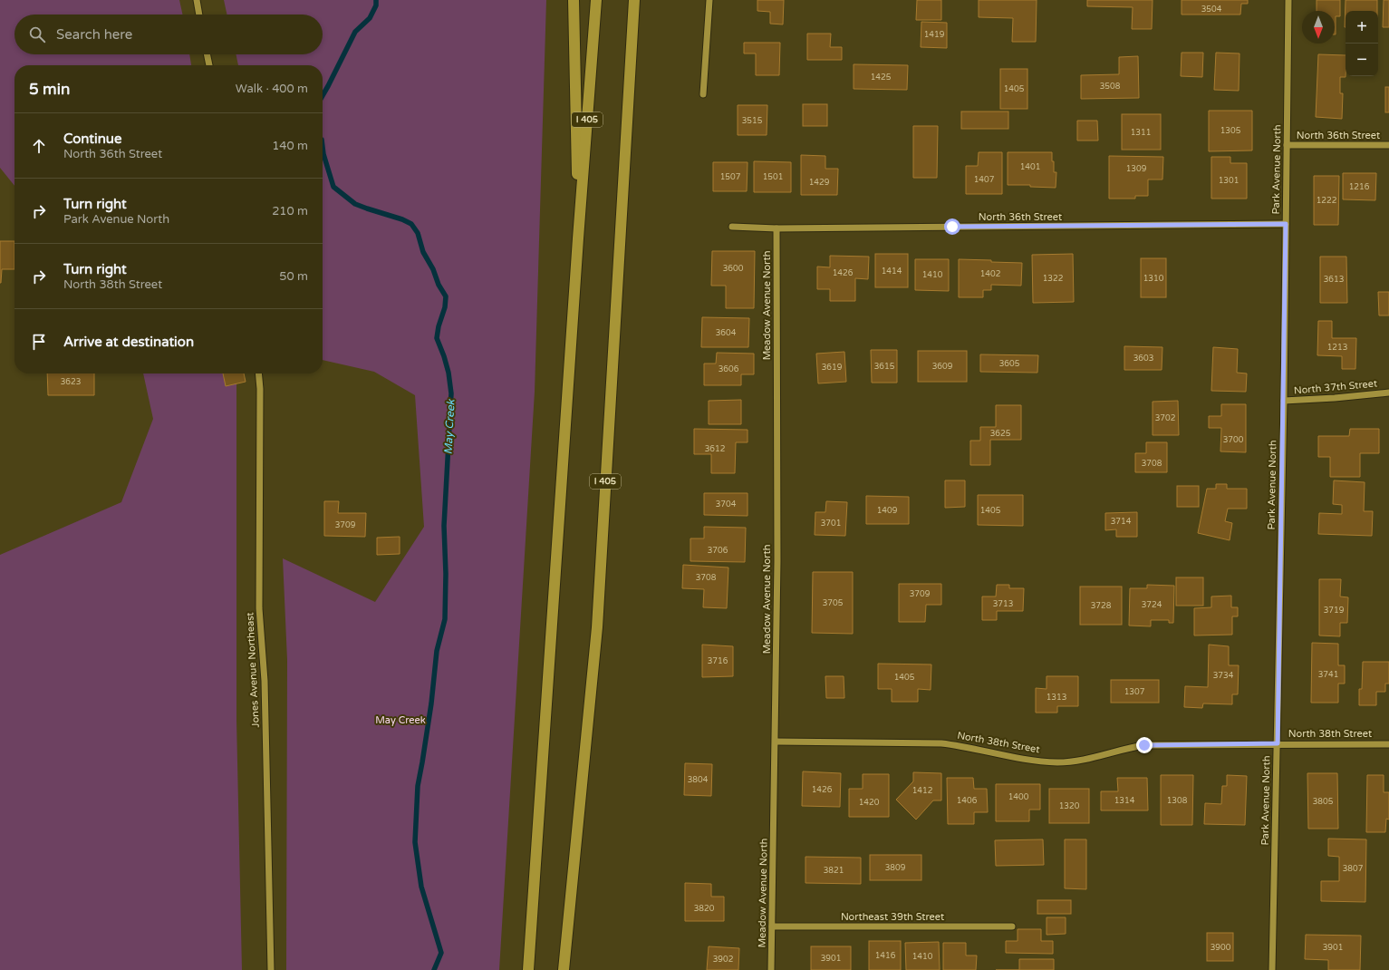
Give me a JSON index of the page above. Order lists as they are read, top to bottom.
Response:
{
  "streets": {
    "highway": ["I 405"],
    "street": [
      "North 36th Street",
      "Park Avenue North",
      "Meadow Avenue North",
      "North 37th Street",
      "Jones Avenue Northeast",
      "North 38th Street",
      "Northeast 39th Street"
    ]
  },
  "crossings": [
    ["North 36th Street", "Park Avenue North"],
    ["North 36th Street", "Meadow Avenue North"],
    ["Park Avenue North", "North 37th Street"],
    ["Park Avenue North", "North 38th Street"],
    ["Meadow Avenue North", "North 38th Street"],
    ["Meadow Avenue North", "Northeast 39th Street"]
  ],
  "water": ["May Creek"],
  "parks": ["May Creek"],
  "house_numbers": [
    "3504",
    "1419",
    "1425",
    "3508",
    "1405",
    "3515",
    "1305",
    "1311",
    "1401",
    "1309",
    "1507",
    "1501",
    "1407",
    "1301",
    "1429",
    "1216",
    "1222",
    "3600",
    "1414",
    "1426",
    "1402",
    "1410",
    "1322",
    "1310",
    "3613",
    "3604",
    "1213",
    "3603",
    "3605",
    "3615",
    "3609",
    "3619",
    "3606",
    "3623",
    "3702",
    "3625",
    "3700",
    "3612",
    "3708",
    "3704",
    "1409",
    "1405",
    "3714",
    "3701",
    "3709",
    "3706",
    "3708",
    "3709",
    "3705",
    "3713",
    "3724",
    "3728",
    "3719",
    "3716",
    "3741",
    "3734",
    "1405",
    "1307",
    "1313",
    "3804",
    "1426",
    "1412",
    "1400",
    "1406",
    "1314",
    "1308",
    "3805",
    "1420",
    "1320",
    "3809",
    "3807",
    "3821",
    "3820",
    "3900",
    "3901",
    "1416",
    "1410",
    "3901",
    "3902"
  ],
  "north": "bottom",
  "page": {
    "map_buttons": ["+", "−"],
    "search": "Search here",
    "heading": ["5 min", "Walk · 400 m"],
    "list": [
      ["Continue", "North 36th Street", "140 m"],
      ["Turn right", "Park Avenue North", "210 m"],
      ["Turn right", "North 38th Street", "50 m"],
      "Arrive at destination"
    ]
  }
}
